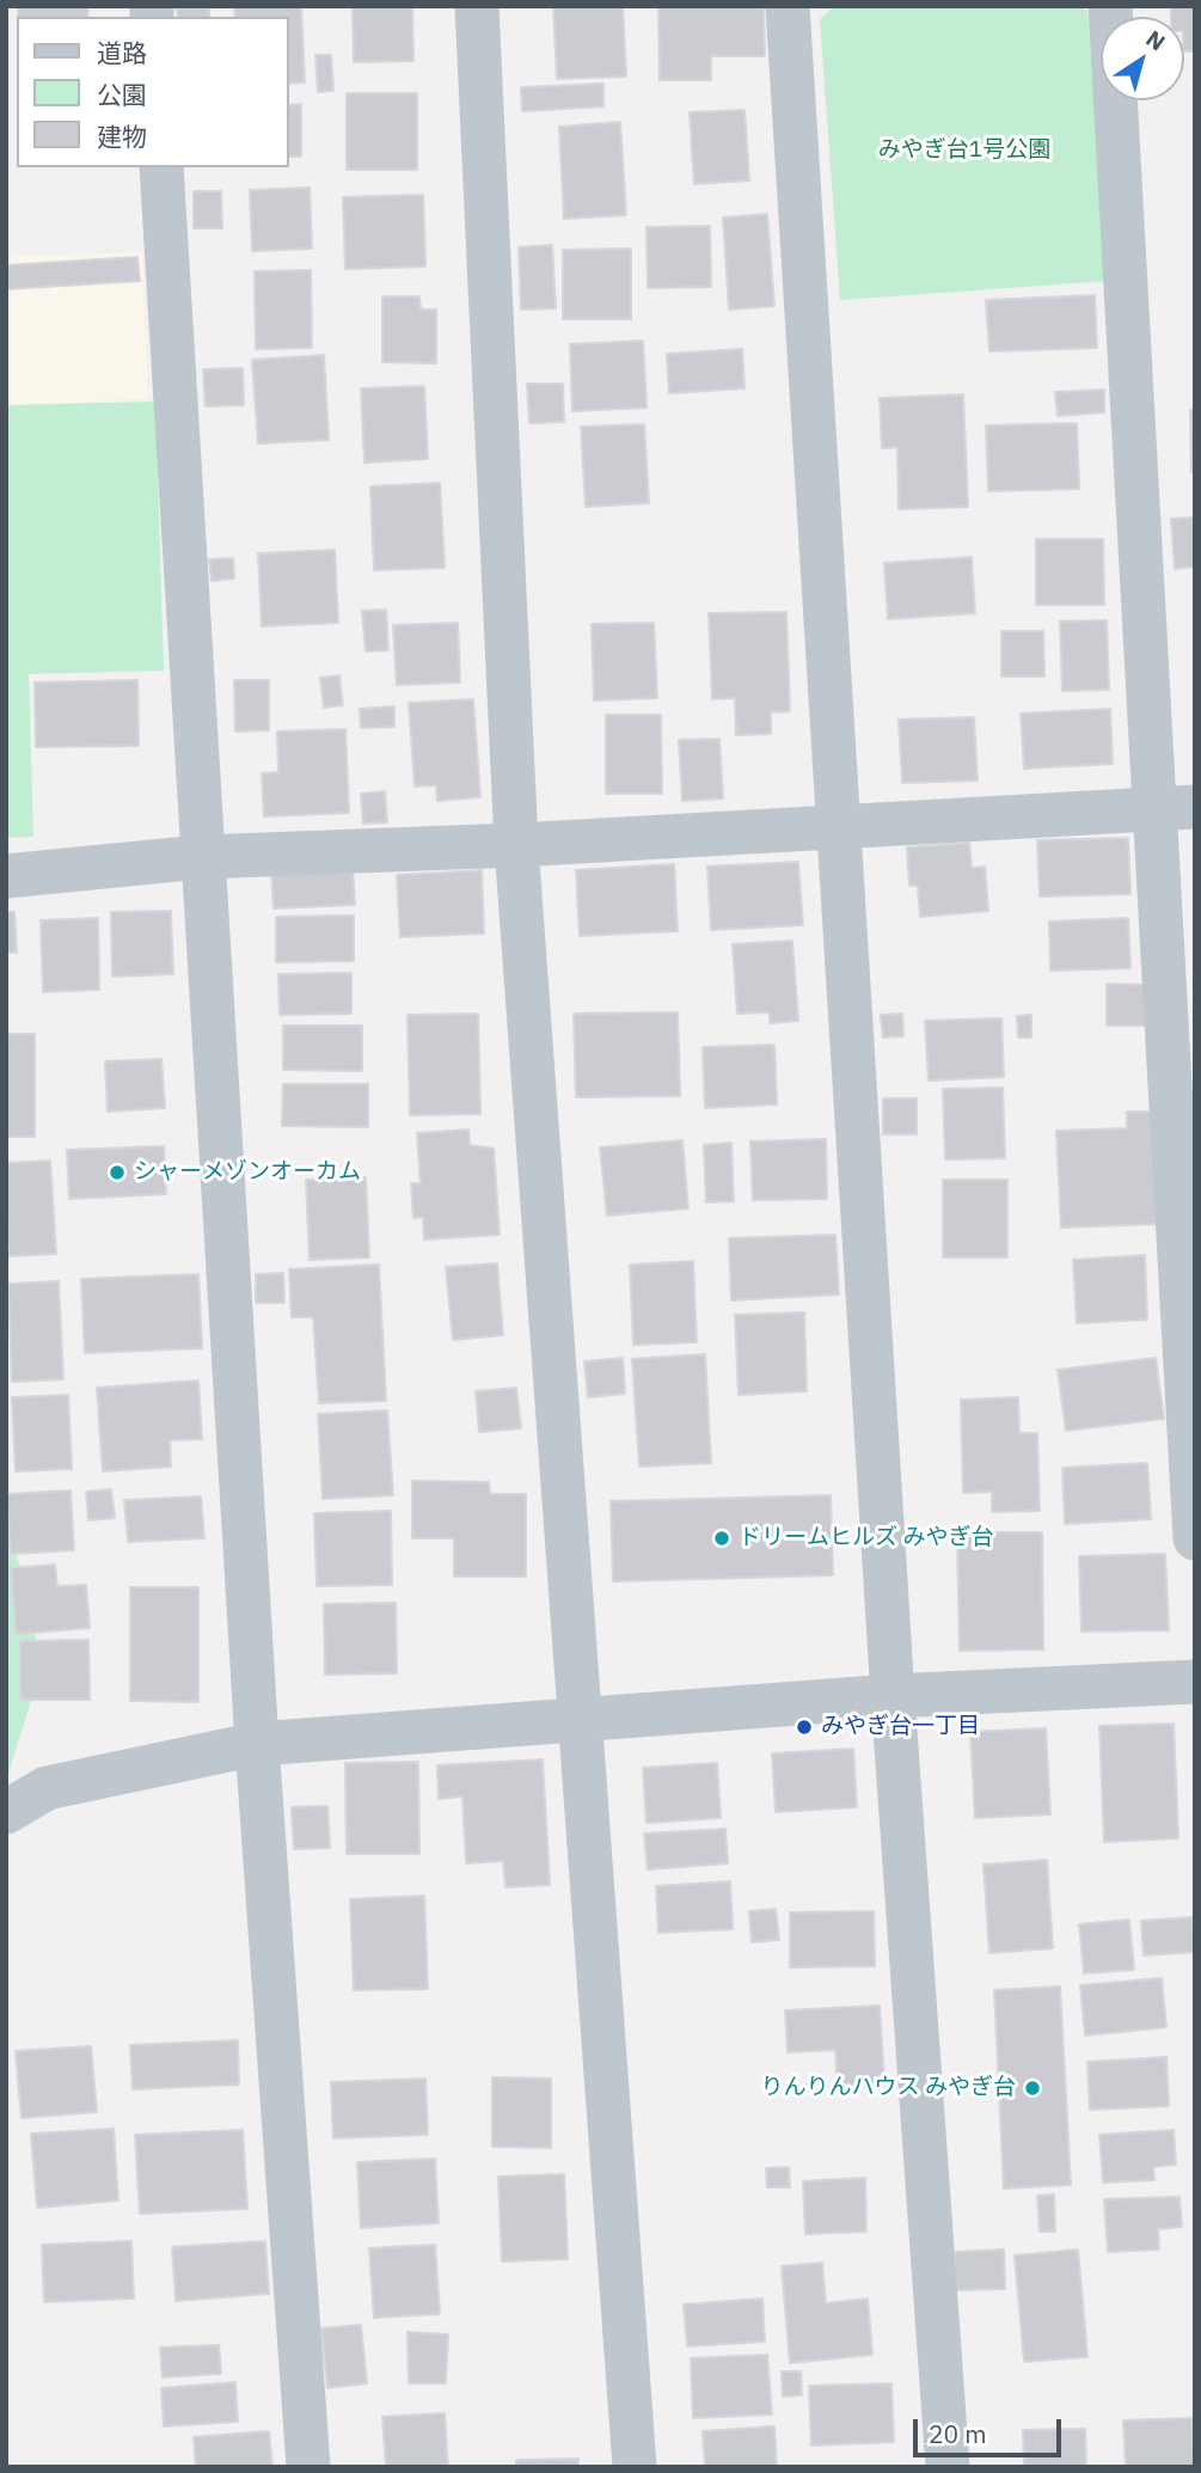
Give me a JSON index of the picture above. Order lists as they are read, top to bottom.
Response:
{
  "parks": ["みやぎ台1号公園"],
  "places": [
    "シャーメゾンオーカム",
    "ドリームヒルズ みやぎ台",
    "みやぎ台一丁目",
    "りんりんハウス みやぎ台"
  ],
  "legend": ["道路", "公園", "建物"],
  "scale_bar": "20 m",
  "north": "top right"
}
